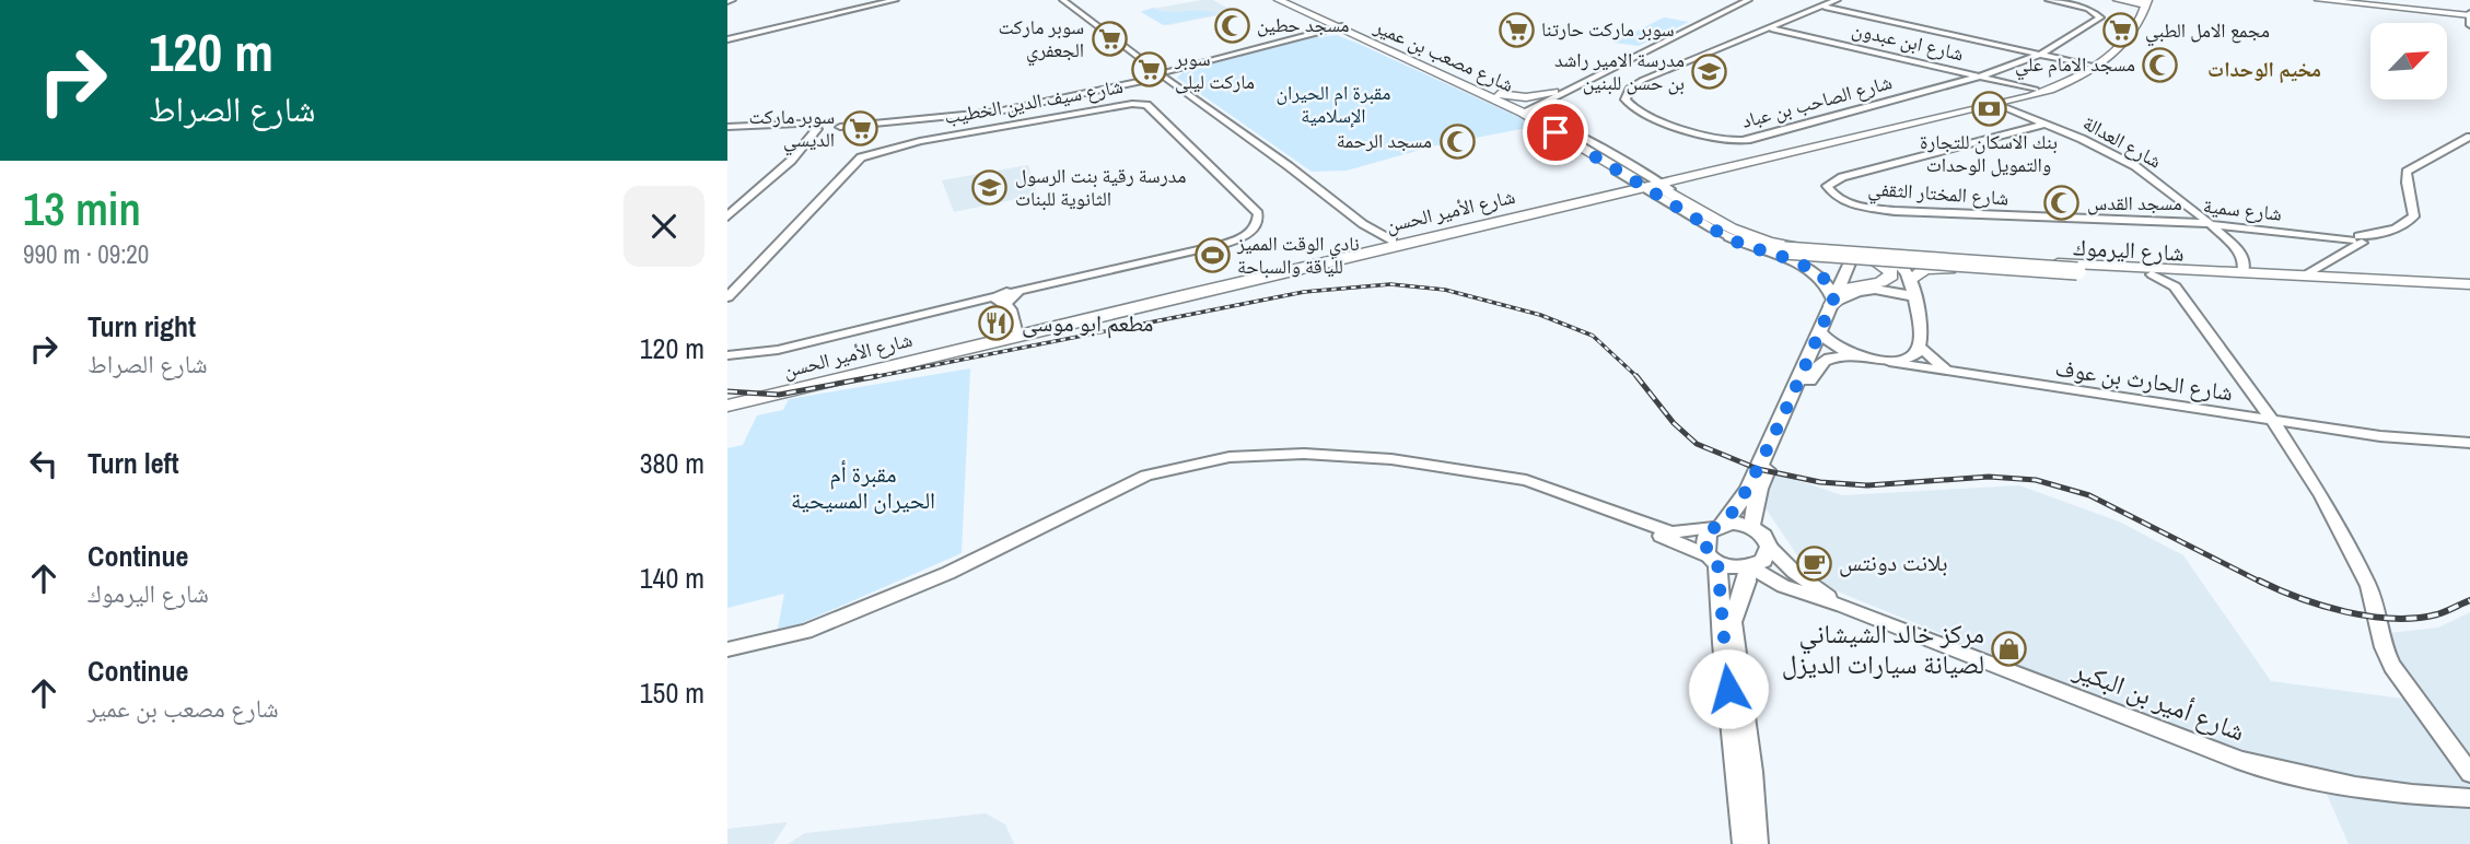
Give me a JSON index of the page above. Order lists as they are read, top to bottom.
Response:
{
  "streets": {
    "highway": ["شارع مصعب بن عمير", "شارع الأمير الحسن", "شارع اليرموك"],
    "main road": ["شارع الحارث بن عوف"],
    "street": [
      "شارع ابن عبدون",
      "شارع سيف الدين الخطيب",
      "شارع الصاحب بن عباد",
      "شارع العدالة",
      "شارع المختار الثقفي",
      "شارع سمية",
      "شارع أمير بن البكير"
    ]
  },
  "crossings": [
    ["شارع ابن عبدون", "شارع الصاحب بن عباد"],
    ["شارع ابن عبدون", "شارع الأمير الحسن"],
    ["شارع مصعب بن عمير", "شارع الأمير الحسن"],
    ["شارع مصعب بن عمير", "شارع اليرموك"],
    ["شارع العدالة", "شارع المختار الثقفي"],
    ["شارع العدالة", "شارع سمية"],
    ["شارع العدالة", "شارع الأمير الحسن"],
    ["شارع العدالة", "شارع اليرموك"],
    ["شارع المختار الثقفي", "شارع سمية"],
    ["شارع الأمير الحسن", "شارع اليرموك"]
  ],
  "districts": ["مخيم الوحدات"],
  "parks": ["مقبرة ام الحيران الإسلامية", "مقبرة أم الحيران المسيحية"],
  "places": {
    "mosque": [
      "مسجد حطين",
      "مسجد الامام علي",
      "مسجد الرحمة",
      "مسجد القدس"
    ],
    "supermarket": [
      "سوبر ماركت حارتنا",
      "مجمع الامل الطبي",
      "سوبر ماركت الجعفري",
      "سوبر ماركت ليلى",
      "سوبر ماركت الديسي"
    ],
    "school or university": ["مدرسة الامير راشد بن حسن للبنين", "مدرسة رقية بنت الرسول الثانوية للبنات"],
    "bank": ["بنك الاسكان للتجارة والتمويل الوحدات"],
    "sports": ["نادي الوقت المميز للياقة والسباحة"],
    "restaurant": ["مطعم ابو موسى"],
    "cafe": ["بلانت دونتس"],
    "shop": ["مركز خالد الشيشاني لصيانة سيارات الديزل"]
  },
  "north": "top right",
  "page": {
    "turn": ["120 m", "شارع الصراط"],
    "heading": ["13 min", "990 m · 09:20"],
    "list": [
      {
        "name": "Turn right",
        "note": "شارع الصراط",
        "value": "120 m"
      },
      {
        "name": "Turn left",
        "value": "380 m"
      },
      {
        "name": "Continue",
        "note": "شارع اليرموك",
        "value": "140 m"
      },
      {
        "name": "Continue",
        "note": "شارع مصعب بن عمير",
        "value": "150 m"
      }
    ]
  }
}
